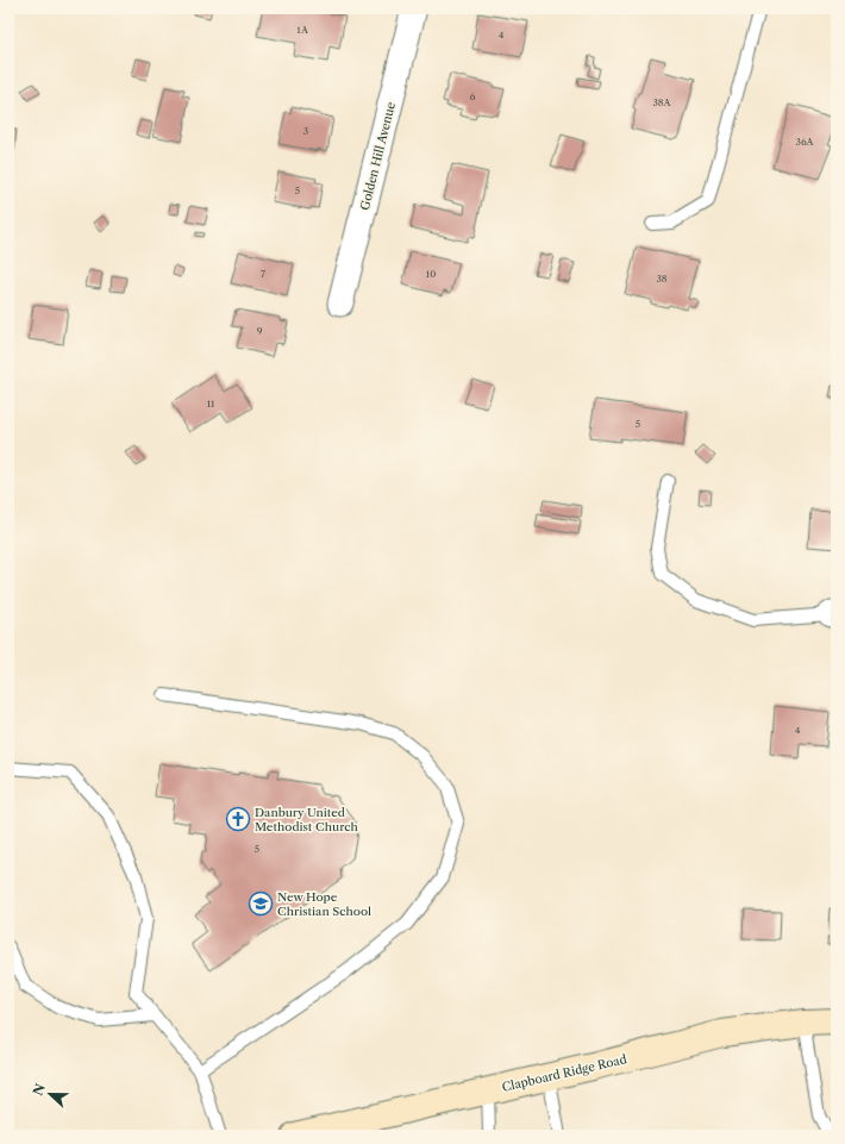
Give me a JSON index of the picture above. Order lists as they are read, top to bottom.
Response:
{
  "streets": {
    "main road": ["Clapboard Ridge Road"],
    "street": ["Golden Hill Avenue"]
  },
  "places": {
    "church": ["Danbury United Methodist Church"],
    "school or university": ["New Hope Christian School"]
  },
  "house_numbers": [
    "1A",
    "4",
    "6",
    "38A",
    "3",
    "36A",
    "5",
    "7",
    "10",
    "38",
    "9",
    "11",
    "5",
    "4",
    "5"
  ],
  "north": "left"
}
